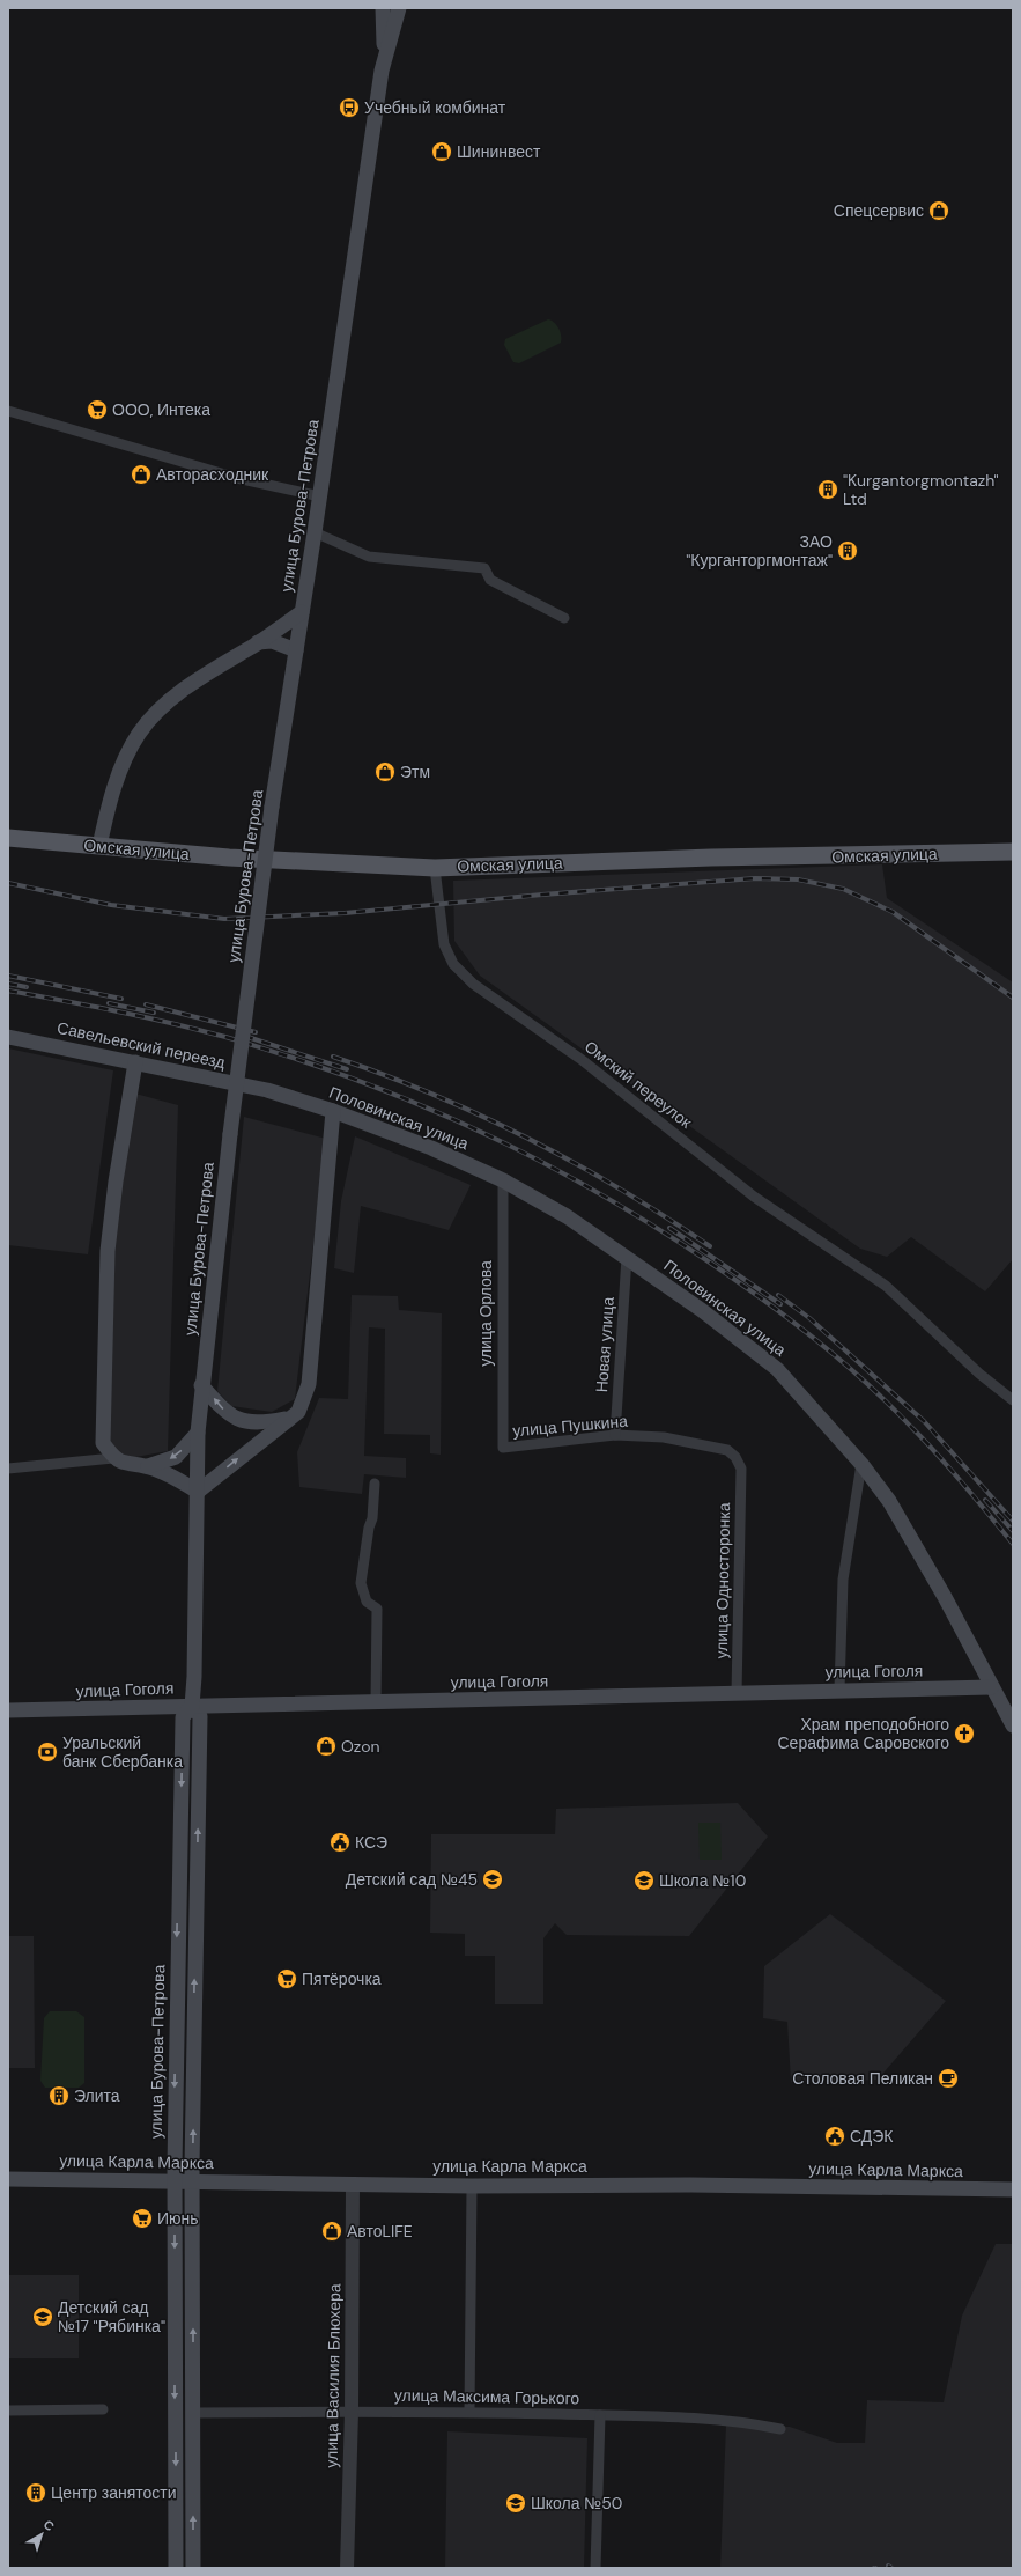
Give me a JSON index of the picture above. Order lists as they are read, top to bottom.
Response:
{
  "streets": {
    "main road": [
      "улица Бурова-Петрова",
      "Омская улица",
      "Савельевский переезд",
      "Половинская улица",
      "улица Гоголя",
      "улица Карла Маркса"
    ],
    "street": [
      "Омский переулок",
      "улица Орлова",
      "Новая улица",
      "улица Пушкина",
      "улица Односторонка",
      "улица Василия Блюхера",
      "улица Максима Горького"
    ]
  },
  "crossings": [
    ["улица Бурова-Петрова", "улица Гоголя"],
    ["улица Бурова-Петрова", "улица Карла Маркса"],
    ["улица Бурова-Петрова", "улица Максима Горького"],
    ["Омская улица", "Омский переулок"],
    ["Савельевский переезд", "Половинская улица"],
    ["Половинская улица", "улица Орлова"],
    ["Половинская улица", "Новая улица"],
    ["Половинская улица", "улица Гоголя"],
    ["улица Орлова", "улица Пушкина"],
    ["Новая улица", "улица Пушкина"],
    ["улица Пушкина", "улица Односторонка"],
    ["улица Односторонка", "улица Гоголя"],
    ["улица Карла Маркса", "улица Василия Блюхера"],
    ["улица Василия Блюхера", "улица Максима Горького"]
  ],
  "places": {
    "bus stop": ["Учебный комбинат"],
    "shop": [
      "Шининвест",
      "Спецсервис",
      "Авторасходник",
      "Этм",
      "Ozon",
      "АвтоLIFE"
    ],
    "supermarket": ["ООО, Интека", "Пятёрочка", "Июнь"],
    "building": [
      "\"Kurgantorgmontazh\" Ltd",
      "ЗАО \"Курганторгмонтаж\"",
      "Элита",
      "Центр занятости"
    ],
    "church": ["Храм преподобного Серафима Саровского"],
    "bank": ["Уральский банк Сбербанка"],
    "public building": ["КСЭ", "СДЭК"],
    "school or university": [
      "Детский сад №45",
      "Школа №10",
      "Детский сад №17 \"Рябинка\"",
      "Школа №50"
    ],
    "cafe": ["Столовая Пеликан"]
  },
  "north": "top right"
}
